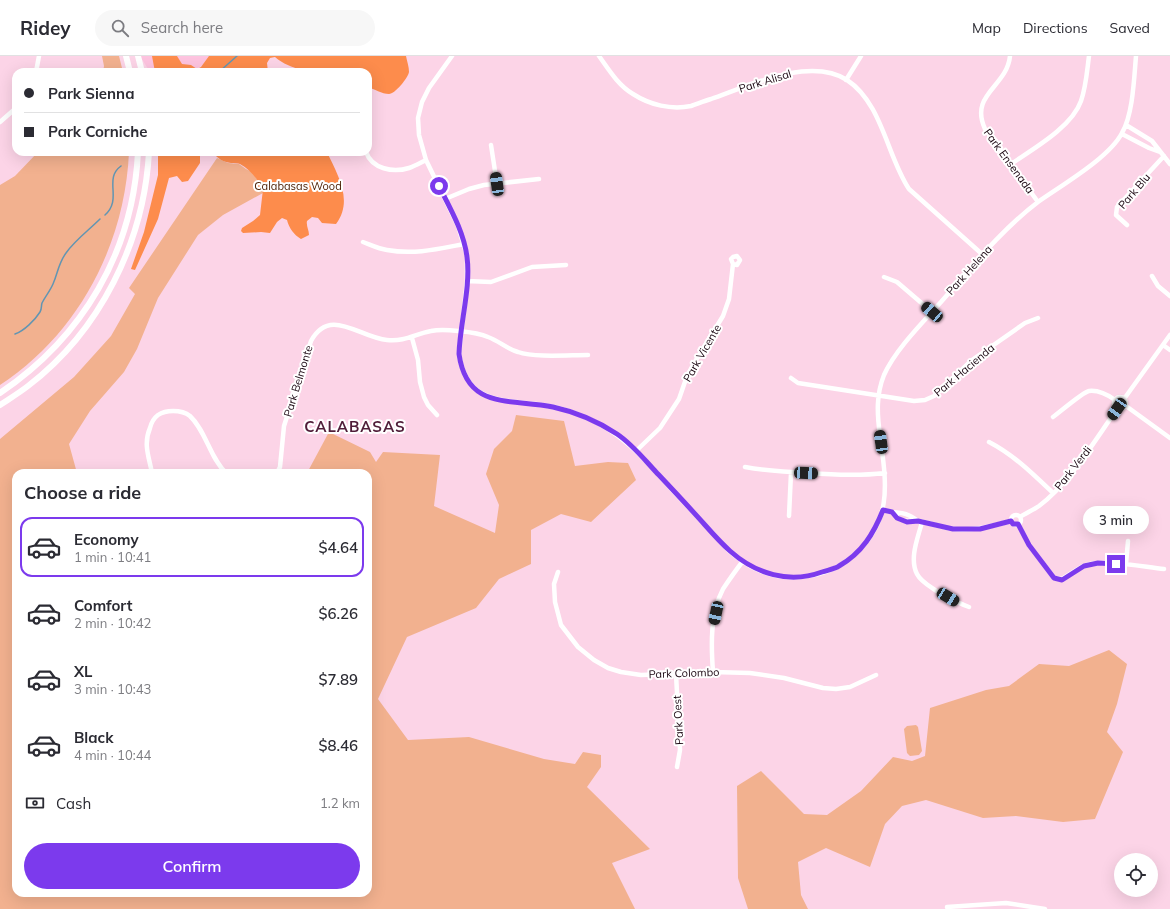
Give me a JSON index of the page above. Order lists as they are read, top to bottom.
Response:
{
  "streets": {
    "street": [
      "Park Alisal",
      "Park Ensenada",
      "Park Blu",
      "Park Helena",
      "Park Vicente",
      "Park Hacienda",
      "Park Belmonte",
      "Park Verdi",
      "Park Colombo",
      "Park Oest"
    ]
  },
  "crossings": [
    ["Park Alisal", "Park Helena"],
    ["Park Ensenada", "Park Helena"],
    ["Park Helena", "Park Vicente"],
    ["Park Helena", "Park Hacienda"],
    ["Park Helena", "Park Belmonte"],
    ["Park Helena", "Park Verdi"],
    ["Park Colombo", "Park Oest"]
  ],
  "districts": ["CALABASAS"],
  "parks": ["Calabasas Wood"],
  "page": {
    "header": "Ridey",
    "search": "Search here",
    "nav": ["Map", "Directions", "Saved"],
    "banner": ["Park Sienna", "Park Corniche"],
    "heading": "Choose a ride",
    "bubble": "3 min",
    "list": [
      {
        "name": "Economy",
        "note": "1 min · 10:41",
        "value": "$4.64"
      },
      {
        "name": "Comfort",
        "note": "2 min · 10:42",
        "value": "$6.26"
      },
      {
        "name": "XL",
        "note": "3 min · 10:43",
        "value": "$7.89"
      },
      {
        "name": "Black",
        "note": "4 min · 10:44",
        "value": "$8.46"
      }
    ],
    "pay": ["Cash", "1.2 km"],
    "buttons": "Confirm"
  }
}
